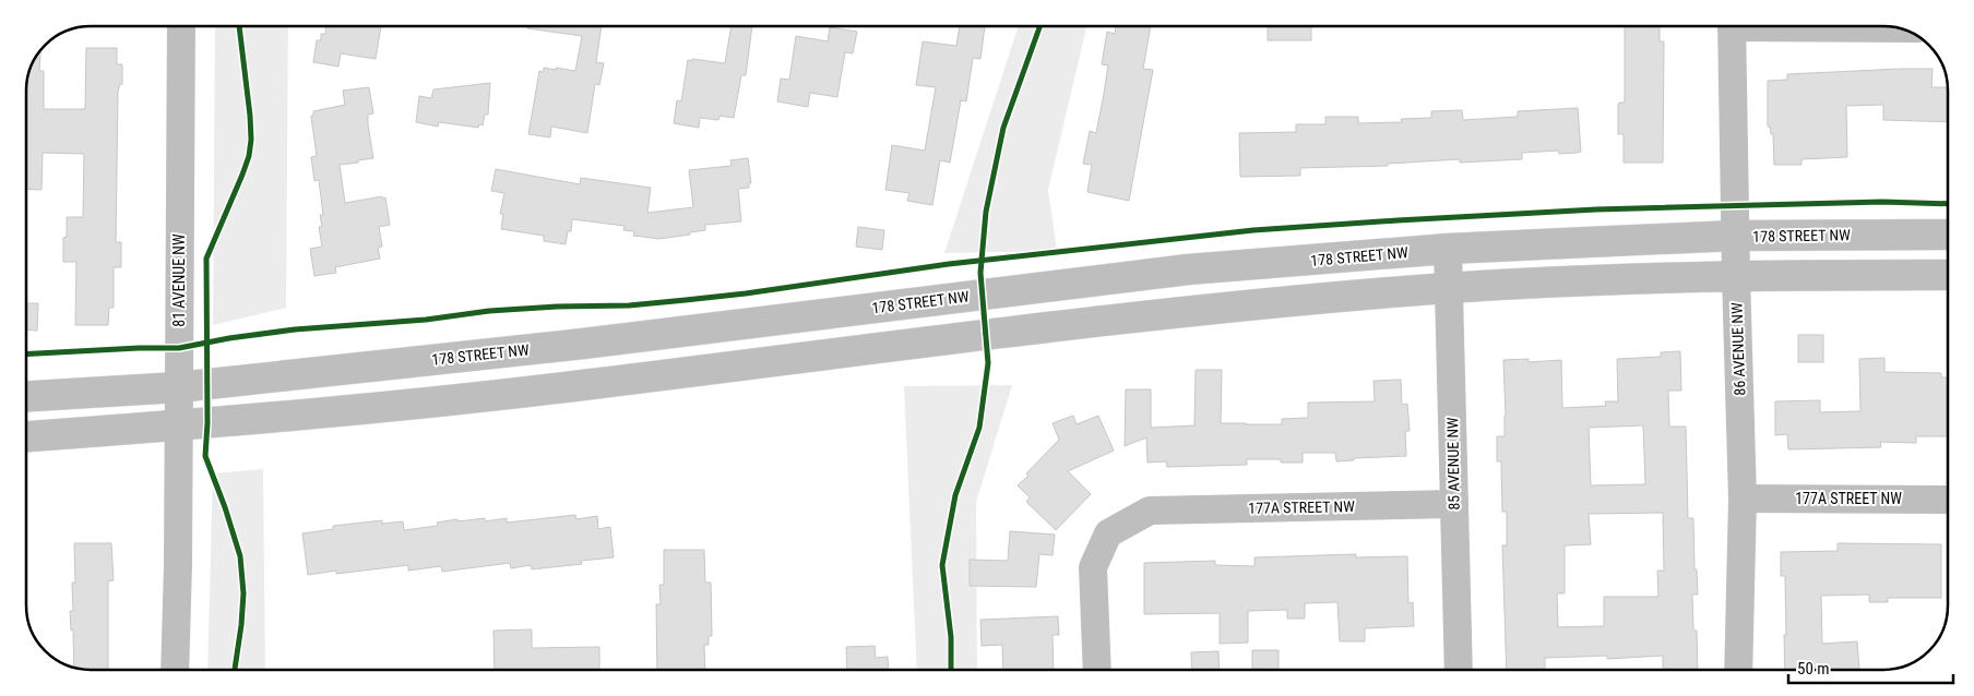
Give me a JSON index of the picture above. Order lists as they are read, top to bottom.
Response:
{
  "streets": {
    "main road": ["178 STREET NW"],
    "street": [
      "81 AVENUE NW",
      "86 AVENUE NW",
      "85 AVENUE NW",
      "177A STREET NW"
    ]
  },
  "crossings": [
    ["178 STREET NW", "81 AVENUE NW"],
    ["178 STREET NW", "86 AVENUE NW"],
    ["178 STREET NW", "85 AVENUE NW"],
    ["86 AVENUE NW", "177A STREET NW"],
    ["85 AVENUE NW", "177A STREET NW"]
  ],
  "scale_bar": "50 m"
}
